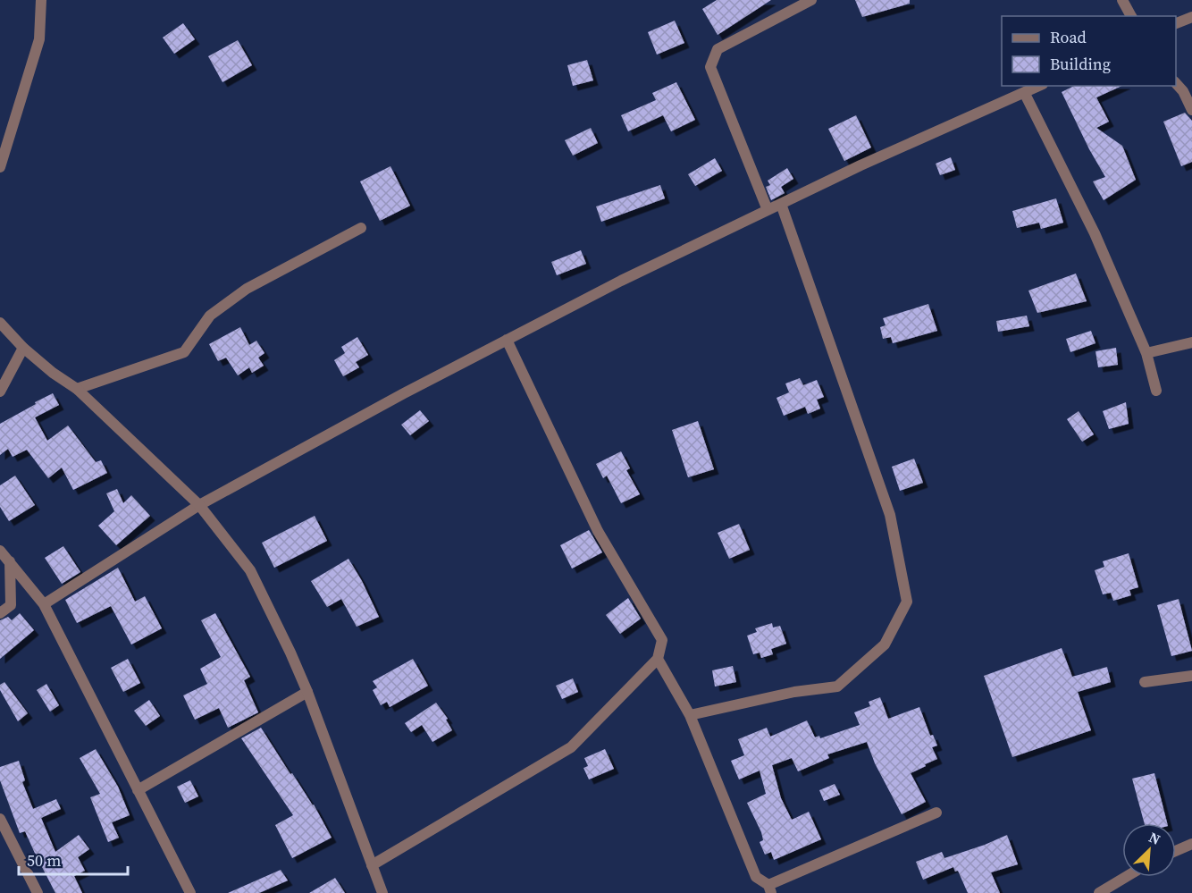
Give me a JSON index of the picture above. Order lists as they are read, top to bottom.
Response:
{
  "legend": ["Road", "Building"],
  "scale_bar": "50 m",
  "north": "top right"
}
